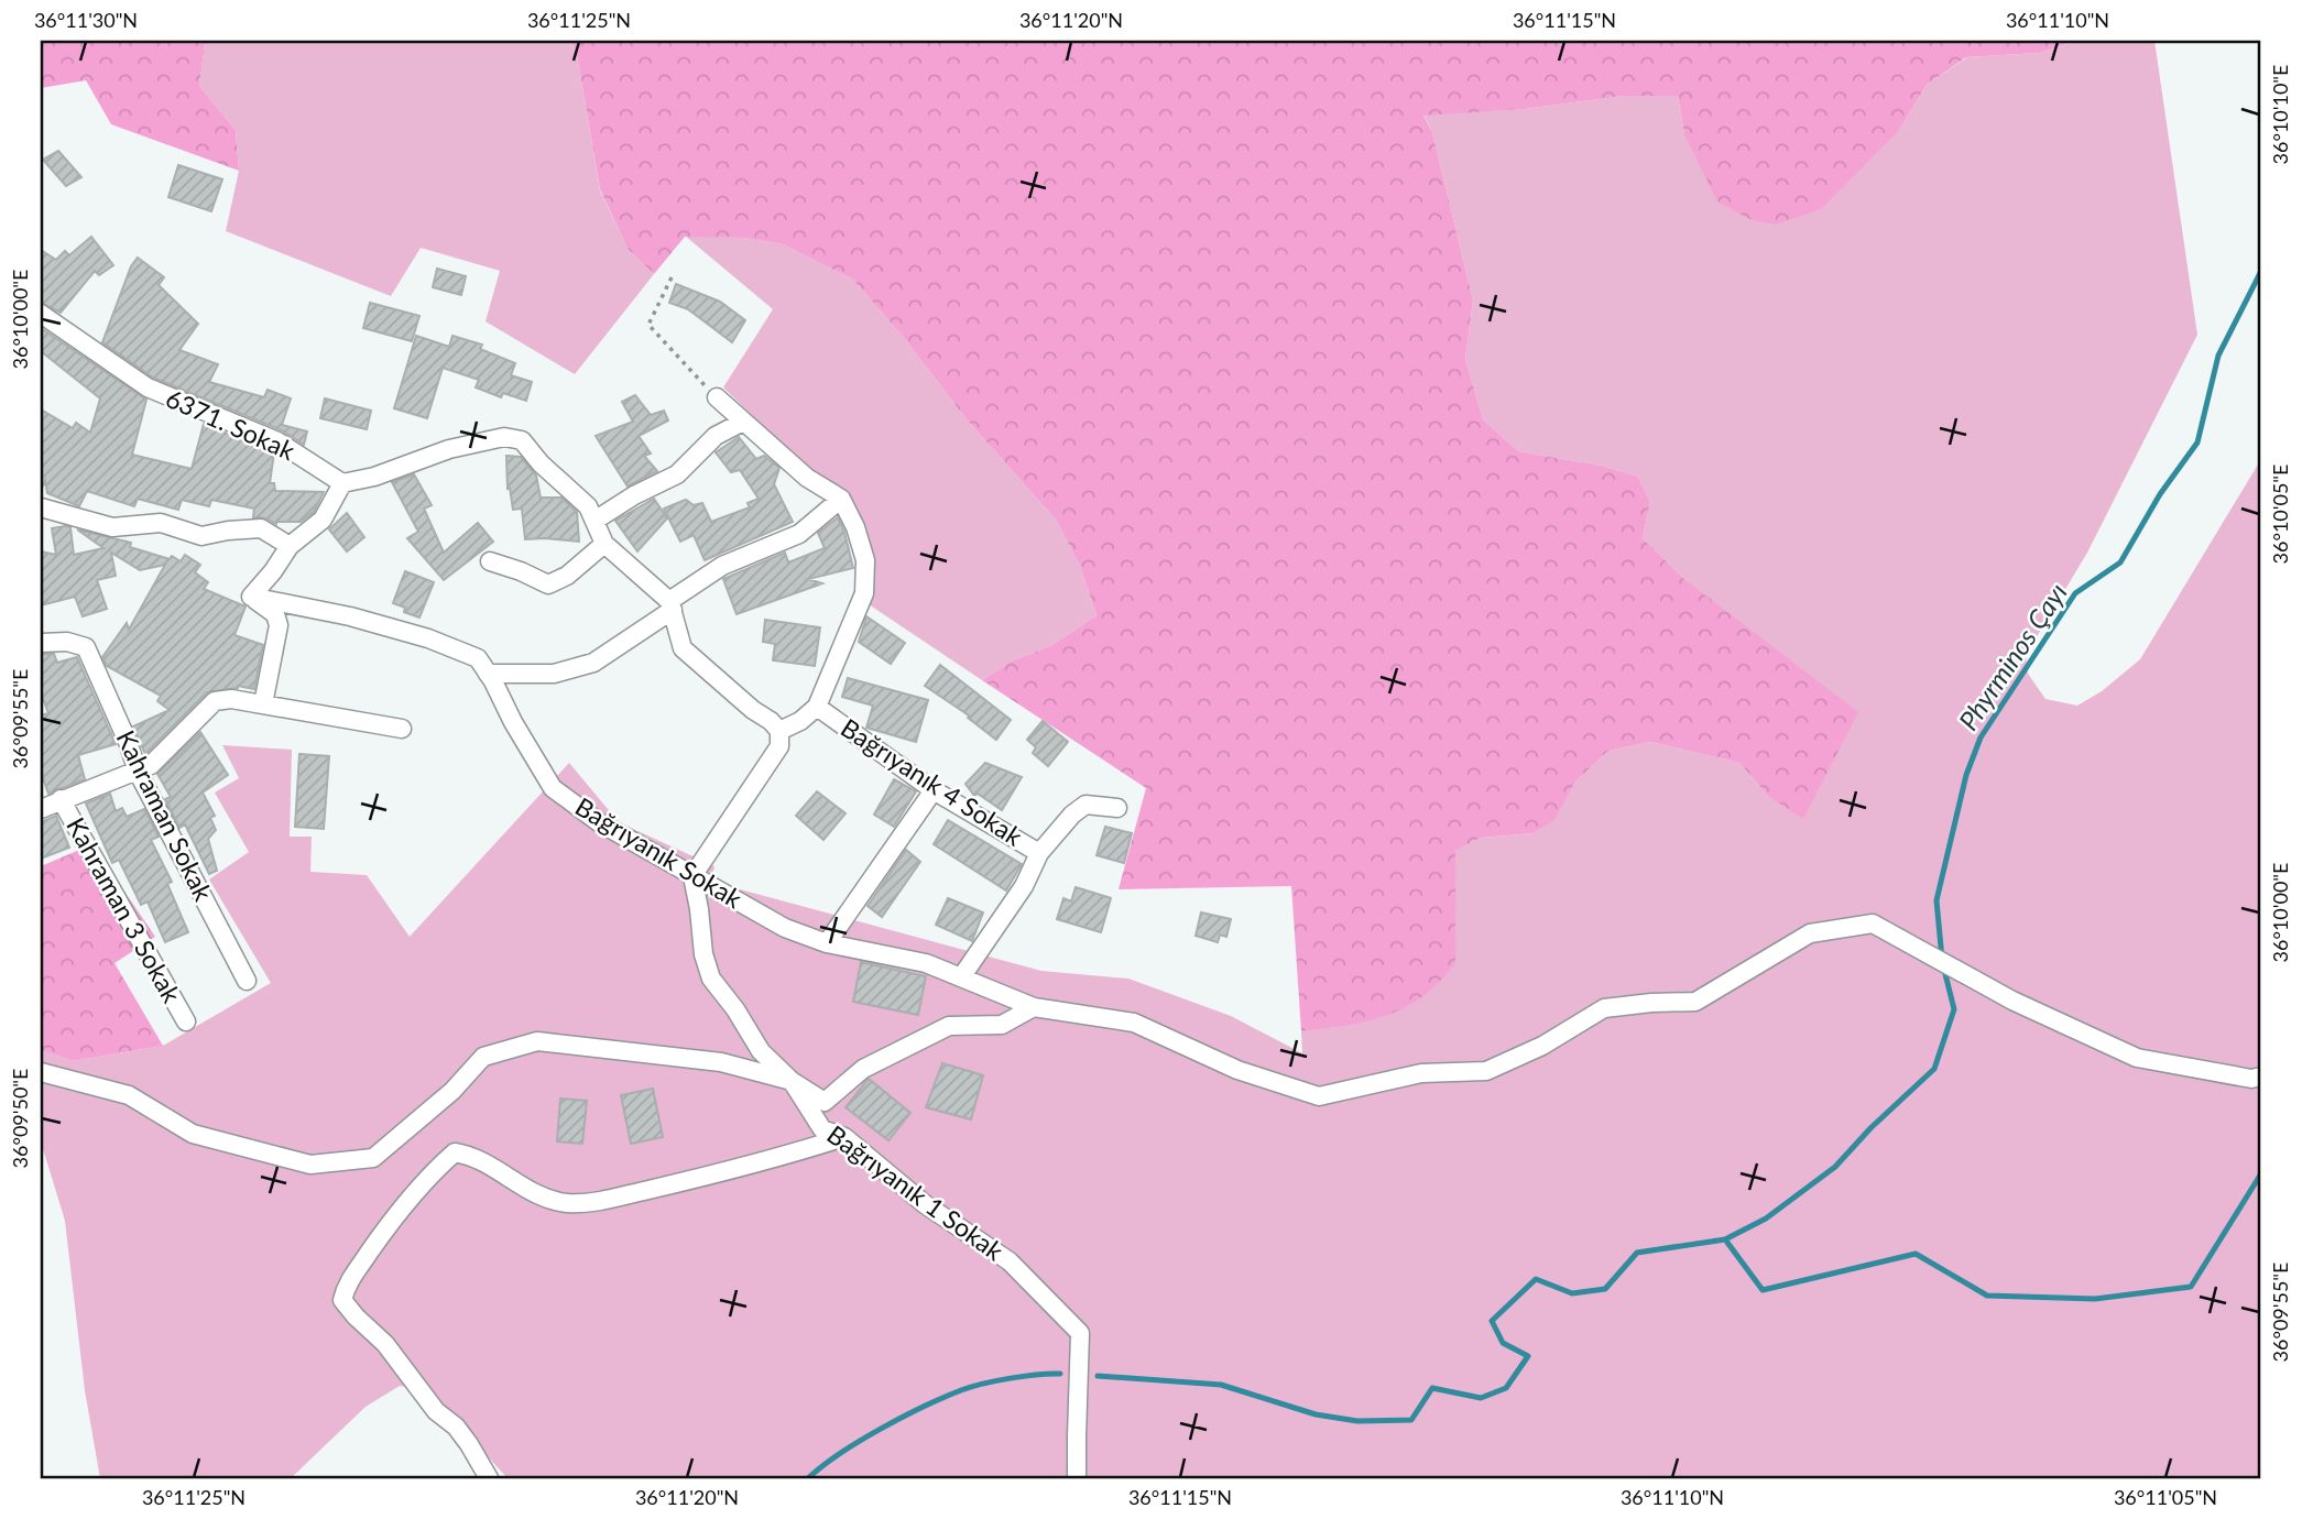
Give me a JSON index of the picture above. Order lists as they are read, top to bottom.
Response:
{
  "streets": {
    "street": [
      "6371. Sokak",
      "Bağrıyanık 4 Sokak",
      "Kahraman Sokak",
      "Bağrıyanık Sokak",
      "Kahraman 3 Sokak",
      "Bağrıyanık 1 Sokak"
    ]
  },
  "crossings": [
    ["Bağrıyanık 4 Sokak", "Bağrıyanık Sokak"],
    ["Bağrıyanık Sokak", "Bağrıyanık 1 Sokak"]
  ],
  "water": ["Phyrminos Çayı"],
  "coordinates": [
    "36°11'30\"N",
    "36°11'25\"N",
    "36°11'20\"N",
    "36°11'15\"N",
    "36°11'10\"N",
    "36°10'10\"E",
    "36°10'00\"E",
    "36°10'05\"E",
    "36°09'55\"E",
    "36°09'50\"E",
    "36°11'05\"N"
  ]
}
